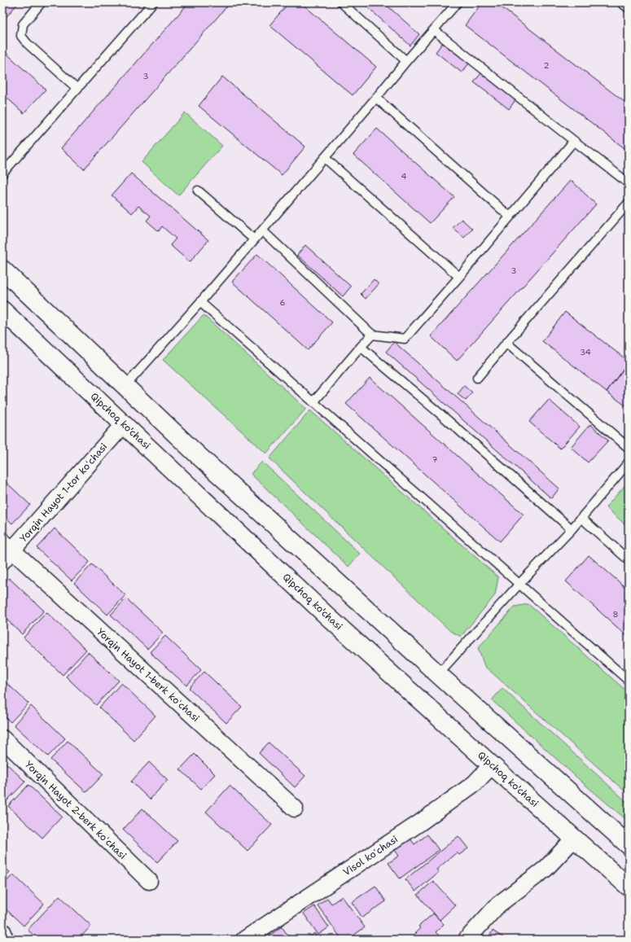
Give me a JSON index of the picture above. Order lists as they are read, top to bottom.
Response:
{
  "streets": {
    "main road": ["Qipchoq ko'chasi"],
    "street": [
      "Yorqin Hayot 1-tor koʻchasi",
      "Yorqin Hayot 1-berk koʻchasi",
      "Yorqin Hayot 2-berk koʻchasi",
      "Visol koʻchasi"
    ]
  },
  "crossings": [
    ["Qipchoq ko'chasi", "Yorqin Hayot 1-tor koʻchasi"],
    ["Qipchoq ko'chasi", "Visol koʻchasi"],
    ["Yorqin Hayot 1-tor koʻchasi", "Yorqin Hayot 1-berk koʻchasi"]
  ],
  "house_numbers": [
    "2",
    "3",
    "4",
    "3",
    "6",
    "34",
    "7",
    "8"
  ]
}
